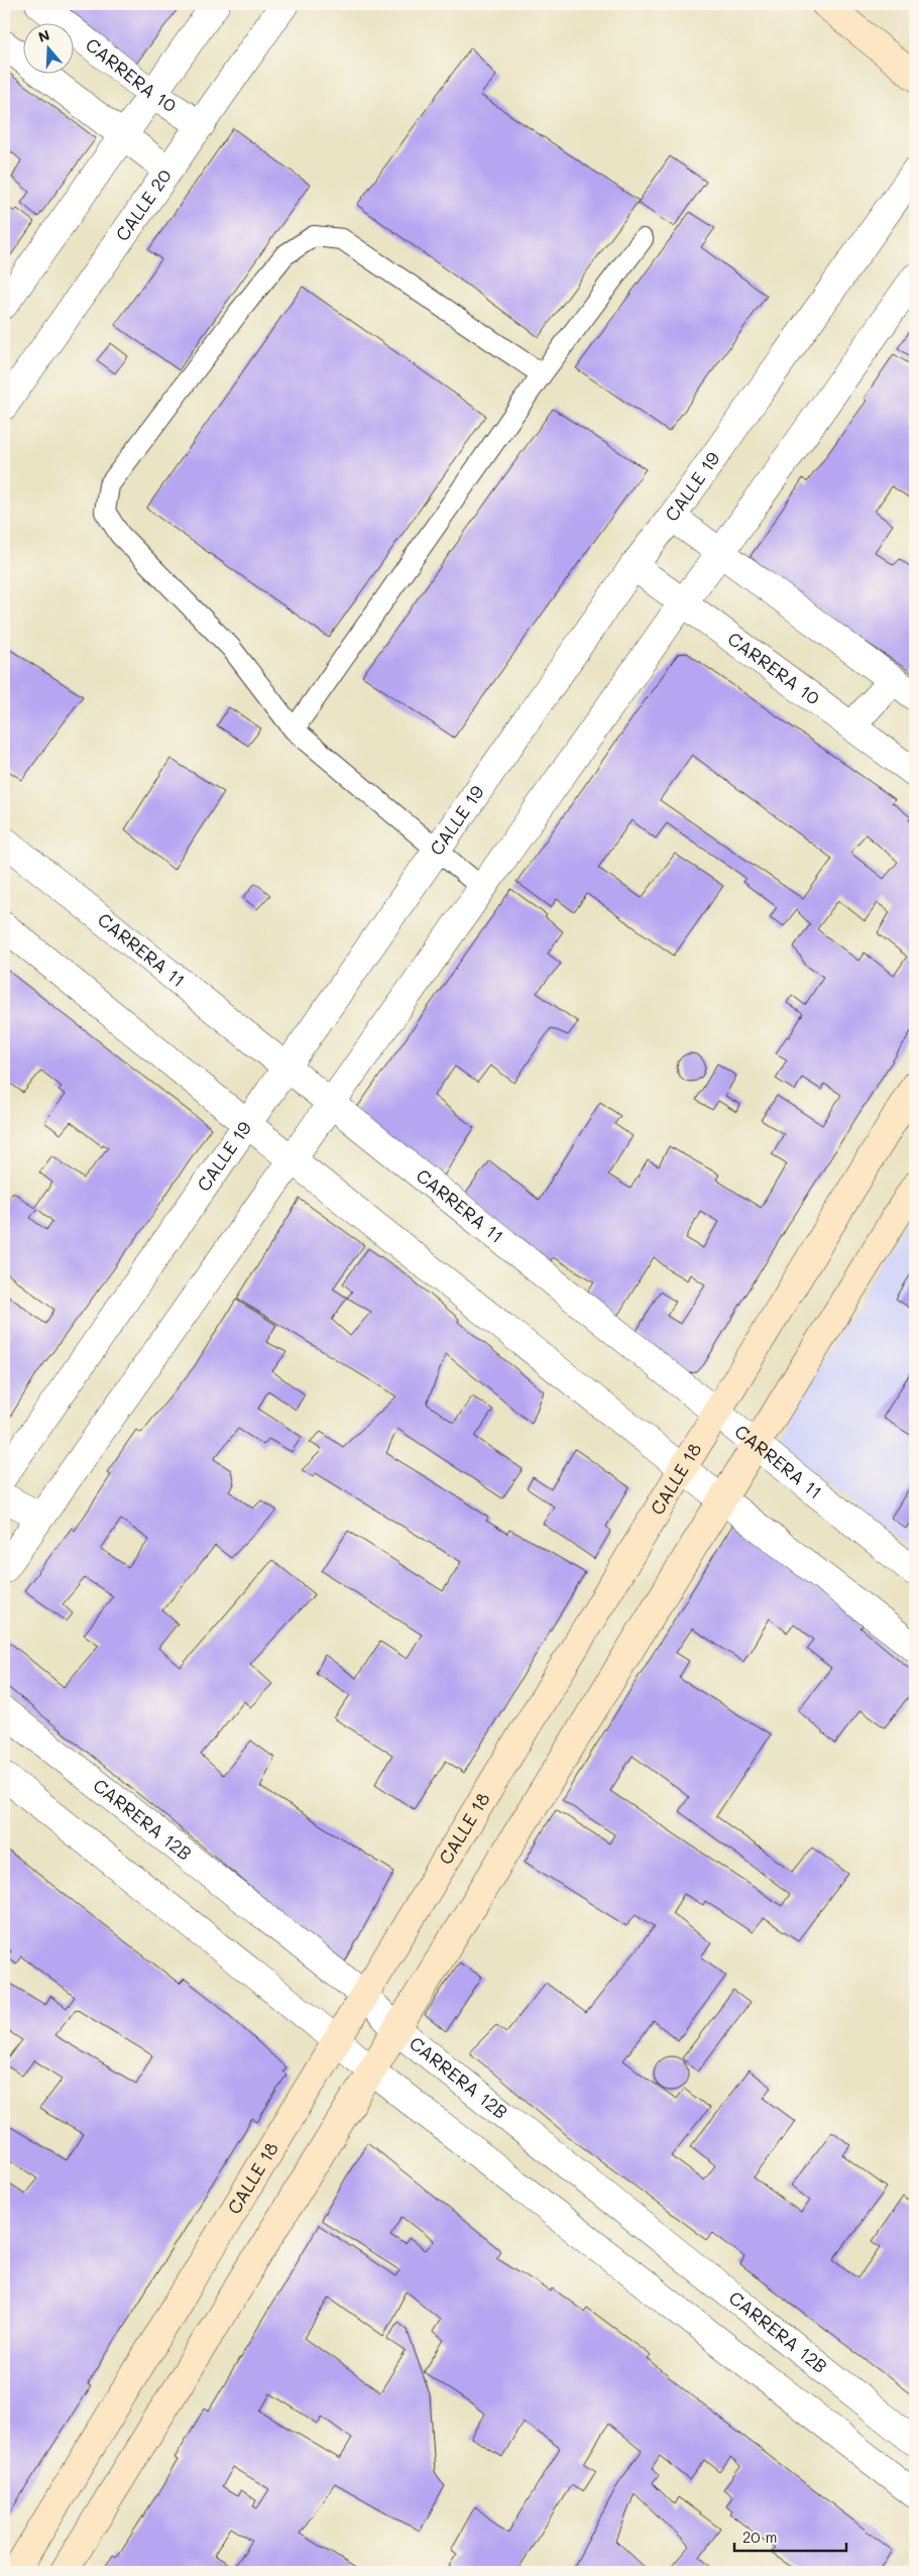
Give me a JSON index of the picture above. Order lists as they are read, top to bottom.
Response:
{
  "streets": {
    "street": [
      "CARRERA 10",
      "CALLE 20",
      "CALLE 19",
      "CARRERA 11",
      "CALLE 18",
      "CARRERA 12B"
    ]
  },
  "crossings": [
    ["CARRERA 10", "CALLE 20"],
    ["CARRERA 10", "CALLE 19"],
    ["CALLE 19", "CARRERA 11"],
    ["CARRERA 11", "CALLE 18"],
    ["CALLE 18", "CARRERA 12B"]
  ],
  "scale_bar": "20 m",
  "north": "top"
}
